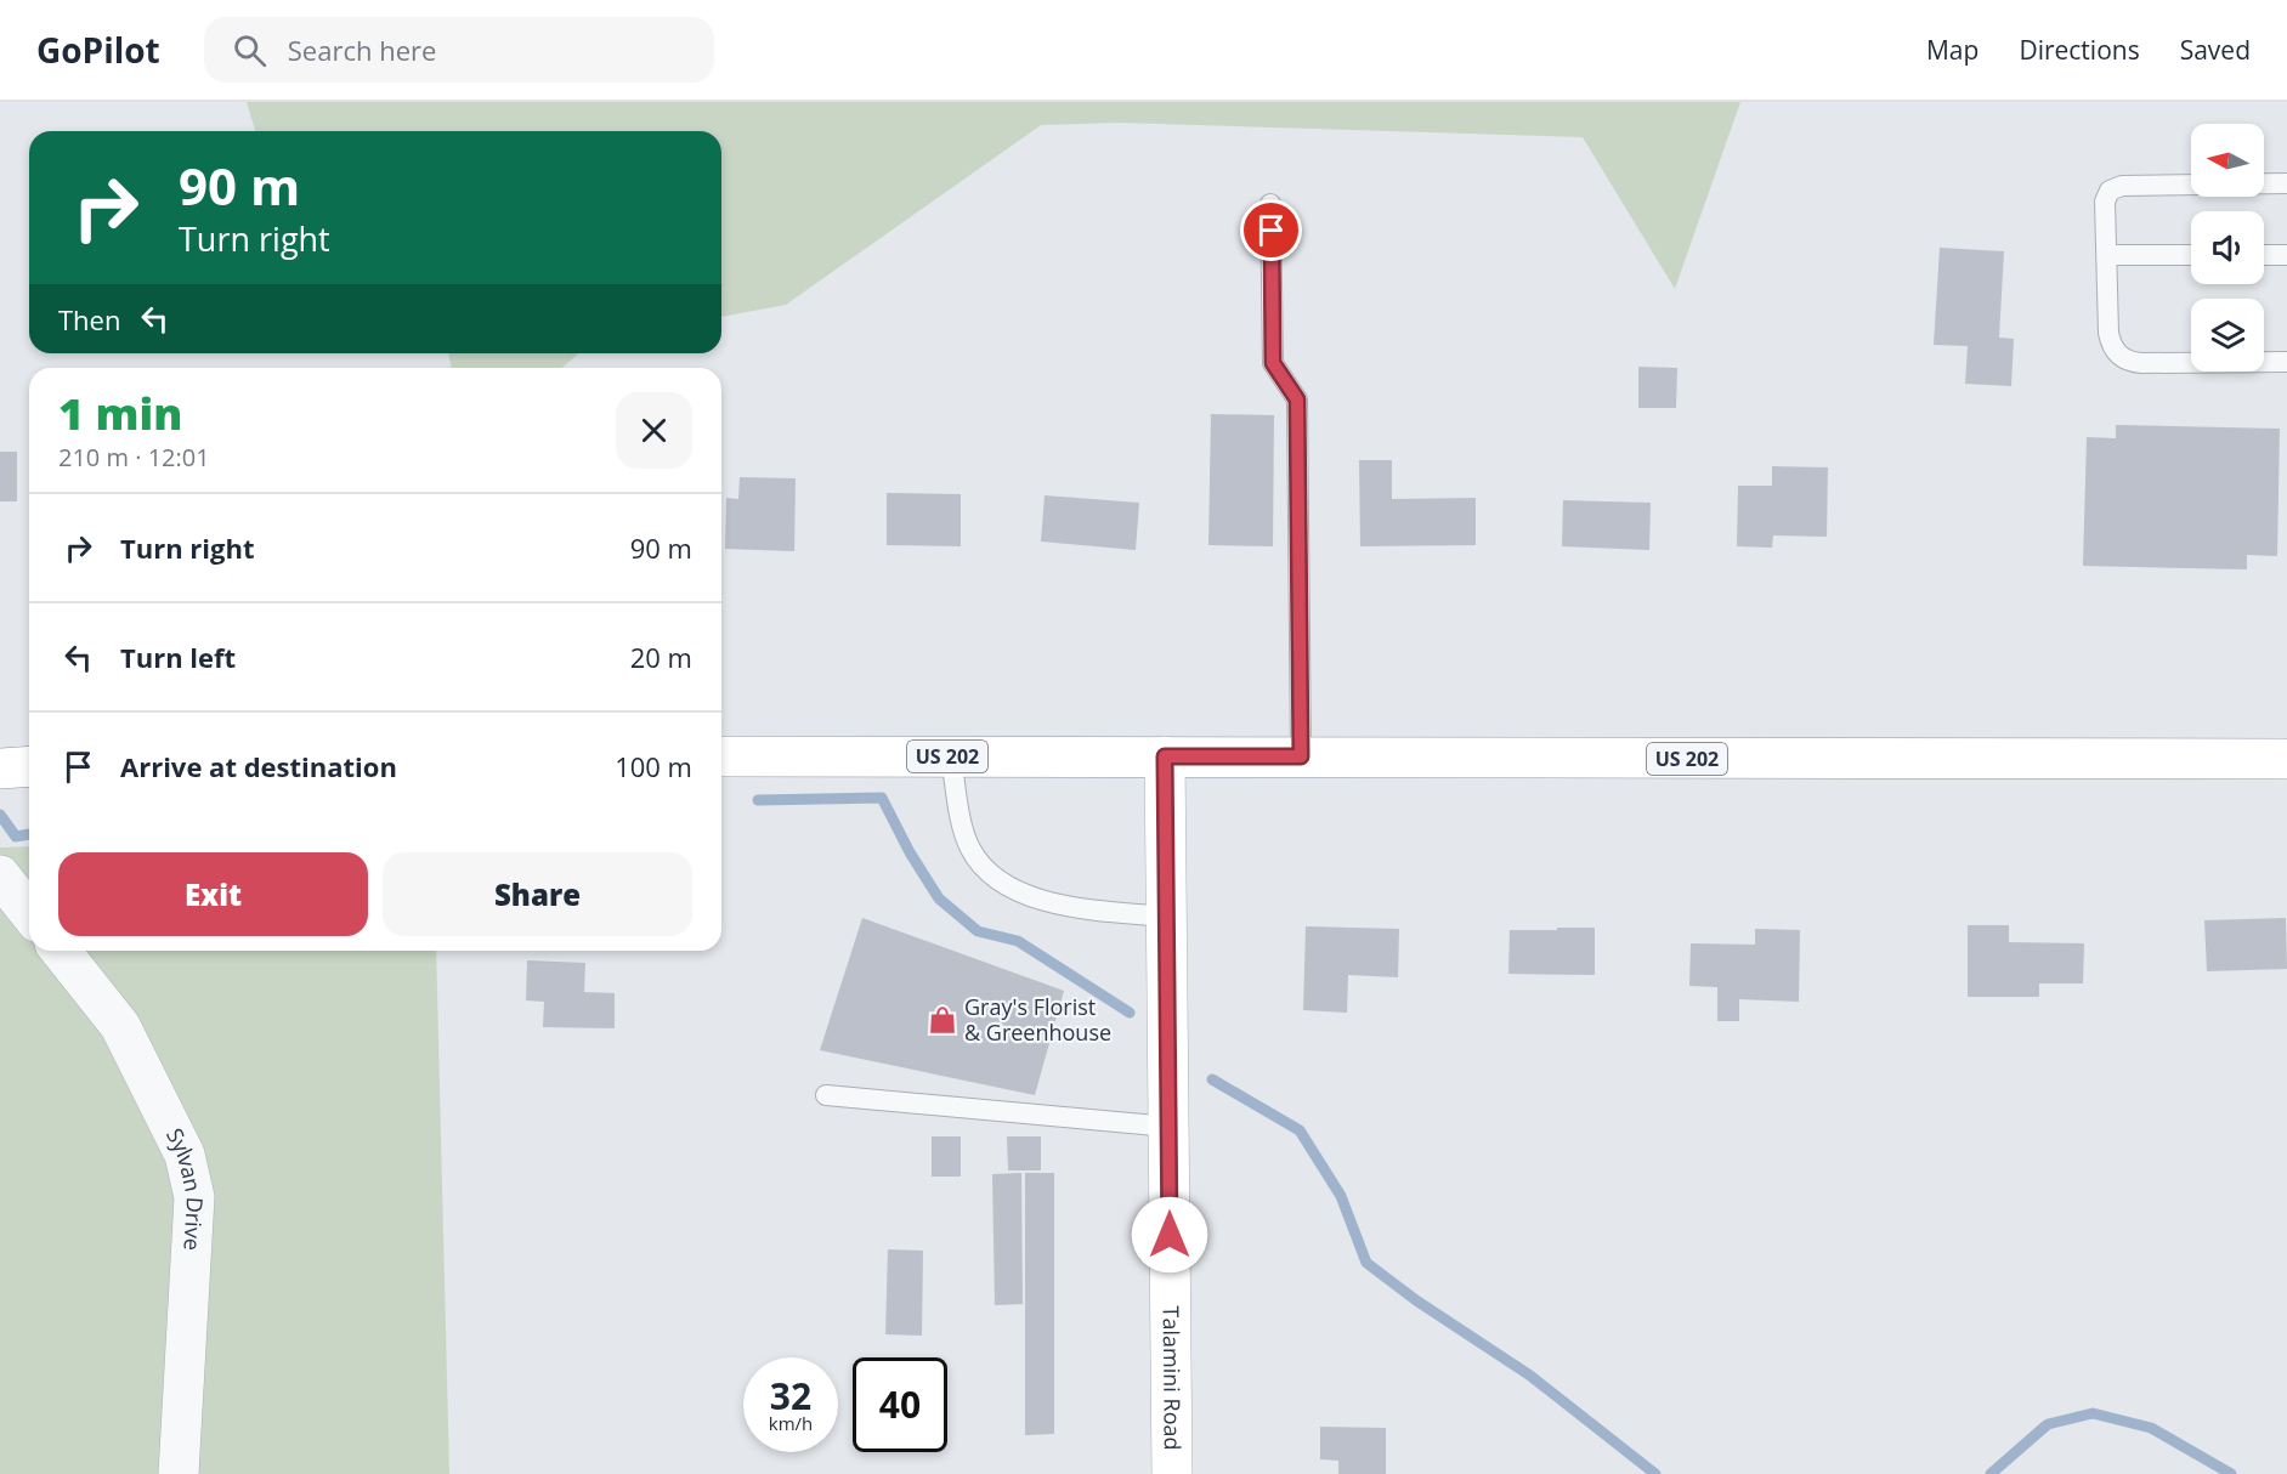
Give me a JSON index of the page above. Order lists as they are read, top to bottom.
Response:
{
  "streets": {
    "main road": ["US 202", "Talamini Road"],
    "street": ["Sylvan Drive"]
  },
  "crossings": [
    ["US 202", "Talamini Road"]
  ],
  "places": {
    "shop": ["Gray's Florist & Greenhouse"]
  },
  "north": "left",
  "page": {
    "header": "GoPilot",
    "search": "Search here",
    "nav": ["Map", "Directions", "Saved"],
    "turn": ["90 m", "Turn right"],
    "then": "Then",
    "heading": ["1 min", "210 m · 12:01"],
    "list": [
      {
        "name": "Turn right",
        "value": "90 m"
      },
      {
        "name": "Turn left",
        "value": "20 m"
      },
      {
        "name": "Arrive at destination",
        "value": "100 m"
      }
    ],
    "buttons": ["Exit", "Share"],
    "speed": "32 km/h",
    "limit": "40"
  }
}
